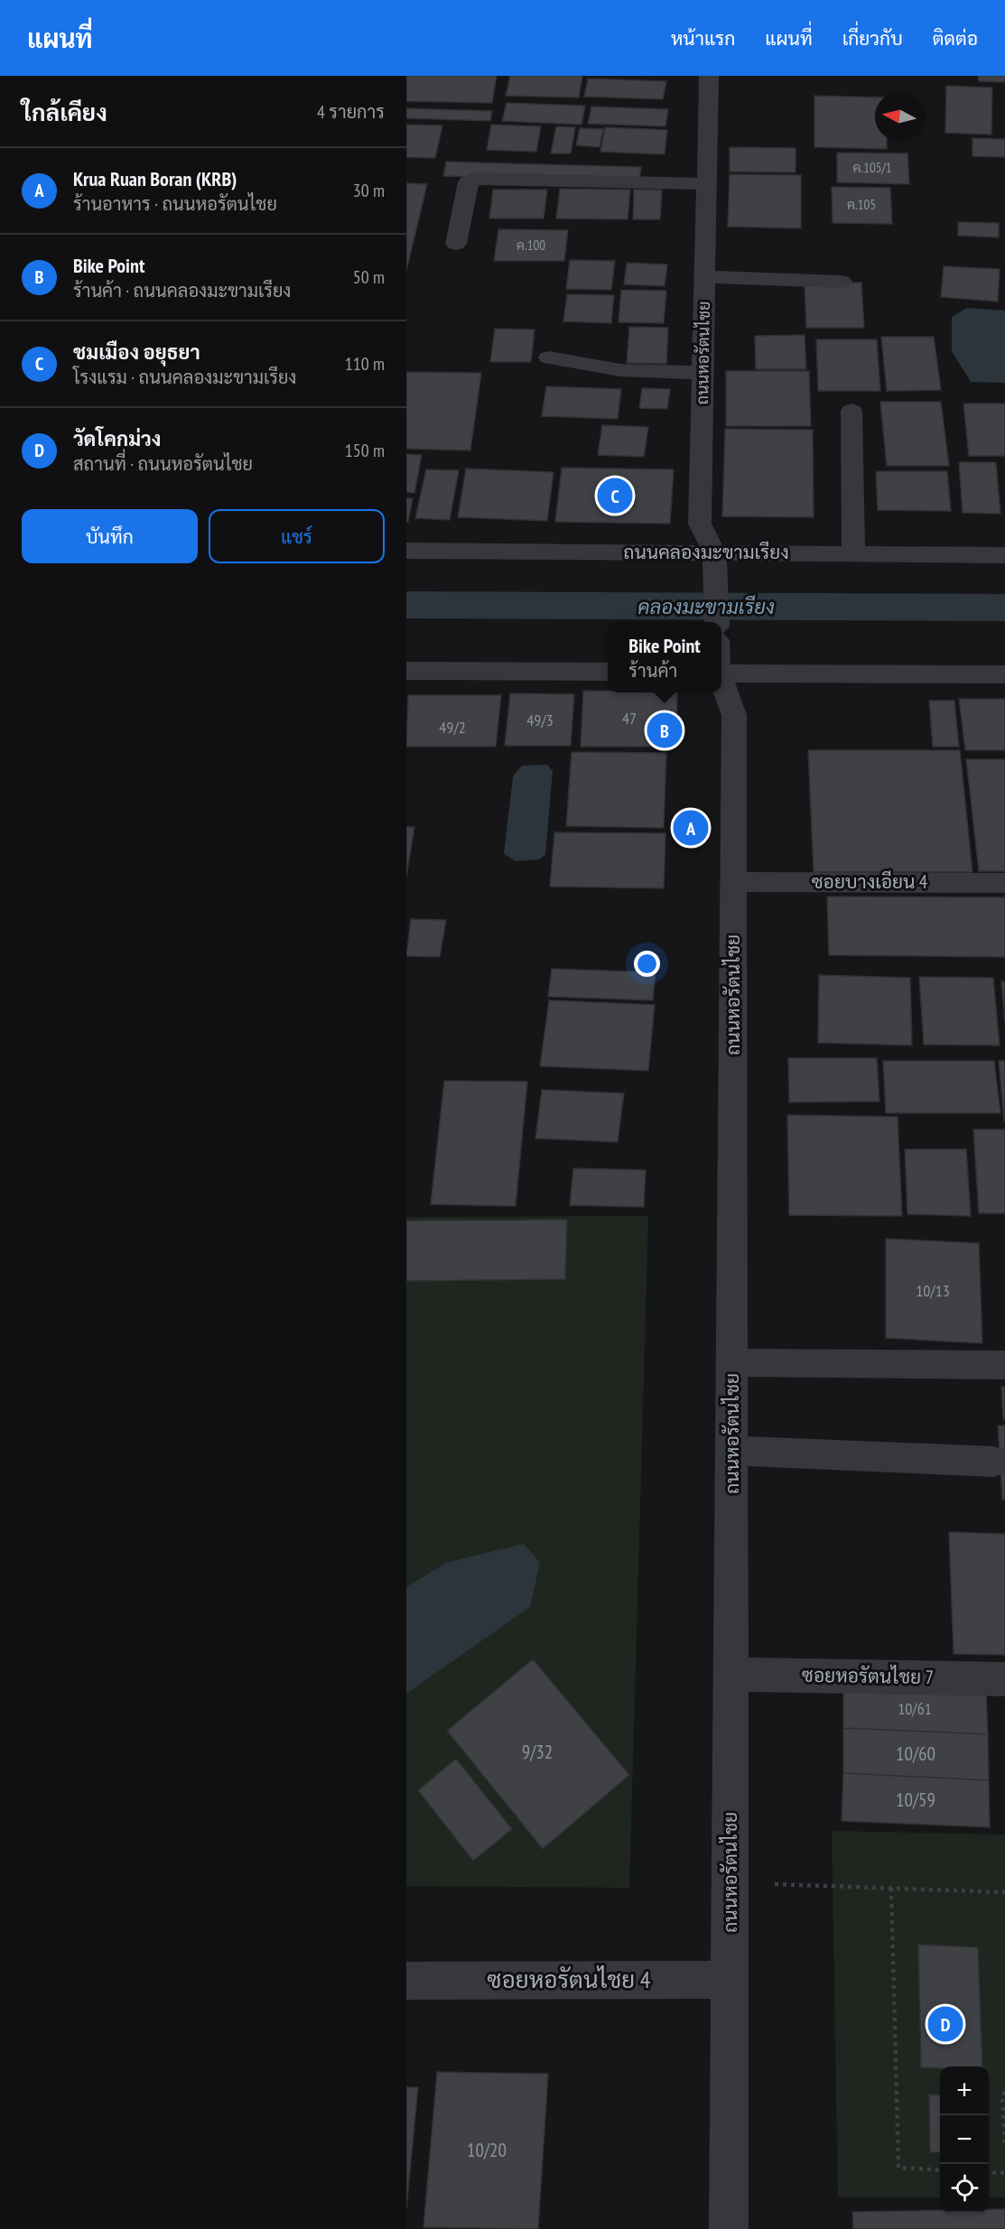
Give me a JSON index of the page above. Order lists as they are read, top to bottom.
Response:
{
  "streets": {
    "street": [
      "ถนนหอรัตนไชย",
      "ถนนคลองมะขามเรียง",
      "ซอยบางเอียน 4",
      "ซอยหอรัตนไชย 7",
      "ซอยหอรัตนไชย 4"
    ]
  },
  "crossings": [
    ["ถนนหอรัตนไชย", "ถนนคลองมะขามเรียง"],
    ["ถนนหอรัตนไชย", "ซอยบางเอียน 4"],
    ["ถนนหอรัตนไชย", "ซอยหอรัตนไชย 7"],
    ["ถนนหอรัตนไชย", "ซอยหอรัตนไชย 4"]
  ],
  "water": ["คลองมะขามเรียง"],
  "house_numbers": [
    "ค.105/1",
    "ค.105",
    "ค.100",
    "47",
    "49/3",
    "49/2",
    "10/13",
    "10/61",
    "9/32",
    "10/60",
    "10/59",
    "10/20"
  ],
  "north": "left",
  "page": {
    "header": "แผนที่",
    "nav": [
      "หน้าแรก",
      "แผนที่",
      "เกี่ยวกับ",
      "ติดต่อ"
    ],
    "heading": ["ใกล้เคียง", "4 รายการ"],
    "list": [
      {
        "mark": "A",
        "name": "Krua Ruan Boran (KRB)",
        "note": "ร้านอาหาร · ถนนหอรัตนไชย",
        "value": "30 m"
      },
      {
        "mark": "B",
        "name": "Bike Point",
        "note": "ร้านค้า · ถนนคลองมะขามเรียง",
        "value": "50 m"
      },
      {
        "mark": "C",
        "name": "ชมเมือง อยุธยา",
        "note": "โรงแรม · ถนนคลองมะขามเรียง",
        "value": "110 m"
      },
      {
        "mark": "D",
        "name": "วัดโคกม่วง",
        "note": "สถานที่ · ถนนหอรัตนไชย",
        "value": "150 m"
      }
    ],
    "pins": [
      "C",
      "B",
      "A",
      "D"
    ],
    "buttons": ["บันทึก", "แชร์"],
    "popup": ["Bike Point", "ร้านค้า"],
    "map_buttons": ["+", "−"]
  }
}
